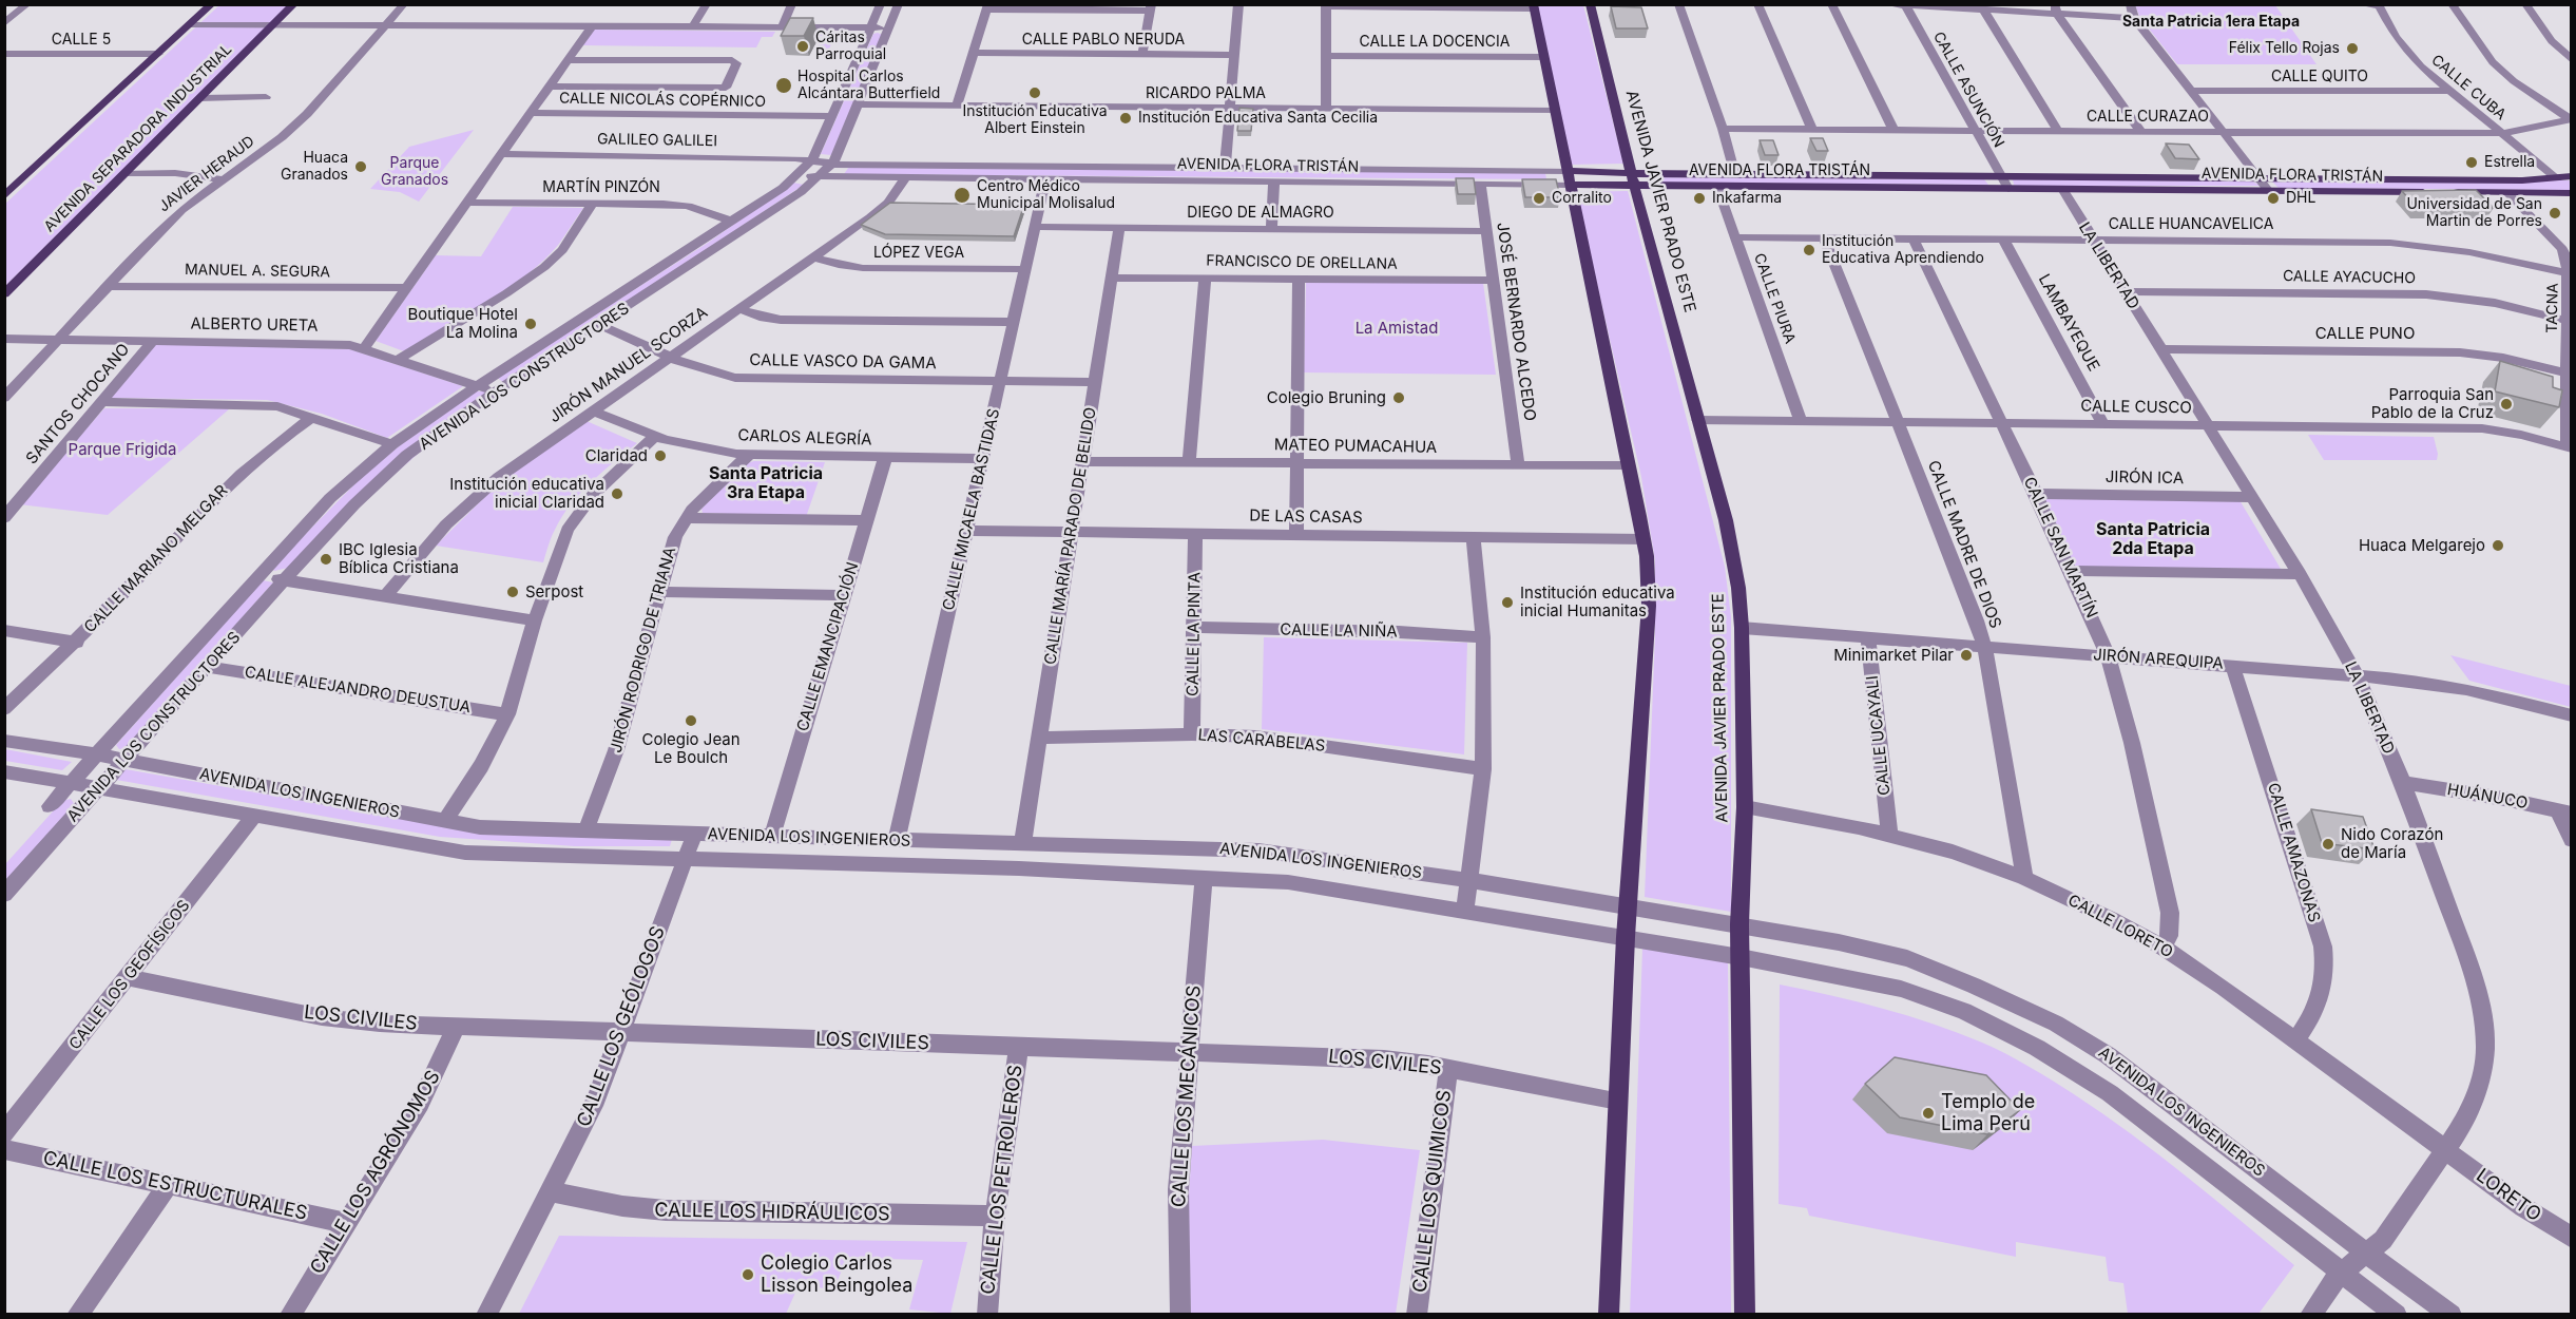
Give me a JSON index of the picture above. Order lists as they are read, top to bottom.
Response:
{
  "streets": {
    "main road": ["AVENIDA SEPARADORA INDUSTRIAL", "AVENIDA FLORA TRISTÁN", "AVENIDA JAVIER PRADO ESTE"],
    "street": [
      "CALLE 5",
      "CALLE PABLO NERUDA",
      "CALLE LA DOCENCIA",
      "CALLE QUITO",
      "CALLE CUBA",
      "CALLE ASUNCIÓN",
      "RICARDO PALMA",
      "CALLE NICOLÁS COPÉRNICO",
      "CALLE CURAZAO",
      "GALILEO GALILEI",
      "JAVIER HERAUD",
      "MARTÍN PINZÓN",
      "DIEGO DE ALMAGRO",
      "CALLE HUANCAVELICA",
      "LÓPEZ VEGA",
      "FRANCISCO DE ORELLANA",
      "LA LIBERTAD",
      "MANUEL A. SEGURA",
      "CALLE AYACUCHO",
      "CALLE PIURA",
      "TACNA",
      "JOSÉ BERNARDO ALCEDO",
      "LAMBAYEQUE",
      "ALBERTO URETA",
      "CALLE PUNO",
      "CALLE VASCO DA GAMA",
      "JIRÓN MANUEL SCORZA",
      "AVENIDA LOS CONSTRUCTORES",
      "SANTOS CHOCANO",
      "CALLE CUSCO",
      "CARLOS ALEGRÍA",
      "MATEO PUMACAHUA",
      "JIRÓN ICA",
      "CALLE MICAELA BASTIDAS",
      "DE LAS CASAS",
      "CALLE MARÍA PARADO DE BELIDO",
      "CALLE MADRE DE DIOS",
      "CALLE SAN MARTÍN",
      "CALLE MARIANO MELGAR",
      "CALLE LA NIÑA",
      "CALLE LA PINTA",
      "CALLE EMANCIPACIÓN",
      "JIRÓN RODRIGO DE TRIANA",
      "JIRÓN AREQUIPA",
      "CALLE ALEJANDRO DEUSTUA",
      "CALLE UCAYALI",
      "LAS CARABELAS",
      "AVENIDA LOS INGENIEROS",
      "HUÁNUCO",
      "CALLE AMAZONAS",
      "CALLE LORETO",
      "CALLE LOS GEOFÍSICOS",
      "LOS CIVILES",
      "CALLE LOS GEÓLOGOS",
      "CALLE LOS MECÁNICOS",
      "CALLE LOS AGRÓNOMOS",
      "CALLE LOS PETROLEROS",
      "CALLE LOS ESTRUCTURALES",
      "CALLE LOS QUIMICOS",
      "LORETO",
      "CALLE LOS HIDRÁULICOS"
    ]
  },
  "crossings": [
    ["CALLE QUITO", "CALLE CUBA"],
    ["CALLE CUBA", "CALLE CURAZAO"],
    ["CALLE CUBA", "AVENIDA FLORA TRISTÁN"],
    ["CALLE ASUNCIÓN", "CALLE CURAZAO"],
    ["CALLE ASUNCIÓN", "AVENIDA FLORA TRISTÁN"],
    ["RICARDO PALMA", "AVENIDA LOS CONSTRUCTORES"],
    ["CALLE NICOLÁS COPÉRNICO", "AVENIDA LOS CONSTRUCTORES"],
    ["GALILEO GALILEI", "AVENIDA FLORA TRISTÁN"],
    ["GALILEO GALILEI", "AVENIDA LOS CONSTRUCTORES"],
    ["AVENIDA FLORA TRISTÁN", "AVENIDA JAVIER PRADO ESTE"],
    ["AVENIDA FLORA TRISTÁN", "LA LIBERTAD"],
    ["AVENIDA FLORA TRISTÁN", "CALLE PIURA"],
    ["AVENIDA FLORA TRISTÁN", "TACNA"],
    ["AVENIDA FLORA TRISTÁN", "JOSÉ BERNARDO ALCEDO"],
    ["AVENIDA FLORA TRISTÁN", "JIRÓN MANUEL SCORZA"],
    ["AVENIDA FLORA TRISTÁN", "AVENIDA LOS CONSTRUCTORES"],
    ["AVENIDA FLORA TRISTÁN", "CALLE MICAELA BASTIDAS"],
    ["JAVIER HERAUD", "MANUEL A. SEGURA"],
    ["JAVIER HERAUD", "ALBERTO URETA"],
    ["MARTÍN PINZÓN", "AVENIDA LOS CONSTRUCTORES"],
    ["AVENIDA JAVIER PRADO ESTE", "CALLE CUSCO"],
    ["AVENIDA JAVIER PRADO ESTE", "JIRÓN AREQUIPA"],
    ["AVENIDA JAVIER PRADO ESTE", "AVENIDA LOS INGENIEROS"],
    ["AVENIDA JAVIER PRADO ESTE", "CALLE LORETO"],
    ["DIEGO DE ALMAGRO", "JOSÉ BERNARDO ALCEDO"],
    ["DIEGO DE ALMAGRO", "CALLE MICAELA BASTIDAS"],
    ["DIEGO DE ALMAGRO", "CALLE MARÍA PARADO DE BELIDO"],
    ["CALLE HUANCAVELICA", "LA LIBERTAD"],
    ["CALLE HUANCAVELICA", "CALLE PIURA"],
    ["CALLE HUANCAVELICA", "TACNA"],
    ["CALLE HUANCAVELICA", "LAMBAYEQUE"],
    ["CALLE HUANCAVELICA", "CALLE MADRE DE DIOS"],
    ["CALLE HUANCAVELICA", "CALLE SAN MARTÍN"],
    ["LÓPEZ VEGA", "JIRÓN MANUEL SCORZA"],
    ["LÓPEZ VEGA", "CALLE MICAELA BASTIDAS"],
    ["FRANCISCO DE ORELLANA", "JOSÉ BERNARDO ALCEDO"],
    ["FRANCISCO DE ORELLANA", "CALLE MARÍA PARADO DE BELIDO"],
    ["LA LIBERTAD", "CALLE AYACUCHO"],
    ["LA LIBERTAD", "CALLE PUNO"],
    ["LA LIBERTAD", "CALLE CUSCO"],
    ["LA LIBERTAD", "JIRÓN ICA"],
    ["LA LIBERTAD", "JIRÓN AREQUIPA"],
    ["LA LIBERTAD", "AVENIDA LOS INGENIEROS"],
    ["LA LIBERTAD", "HUÁNUCO"],
    ["LA LIBERTAD", "CALLE LORETO"],
    ["LA LIBERTAD", "LORETO"],
    ["CALLE AYACUCHO", "TACNA"],
    ["CALLE PIURA", "CALLE CUSCO"],
    ["TACNA", "CALLE PUNO"],
    ["TACNA", "CALLE CUSCO"],
    ["JOSÉ BERNARDO ALCEDO", "MATEO PUMACAHUA"],
    ["LAMBAYEQUE", "CALLE CUSCO"],
    ["ALBERTO URETA", "AVENIDA LOS CONSTRUCTORES"],
    ["ALBERTO URETA", "SANTOS CHOCANO"],
    ["CALLE VASCO DA GAMA", "JIRÓN MANUEL SCORZA"],
    ["CALLE VASCO DA GAMA", "AVENIDA LOS CONSTRUCTORES"],
    ["CALLE VASCO DA GAMA", "CALLE MICAELA BASTIDAS"],
    ["CALLE VASCO DA GAMA", "CALLE MARÍA PARADO DE BELIDO"],
    ["JIRÓN MANUEL SCORZA", "CARLOS ALEGRÍA"],
    ["AVENIDA LOS CONSTRUCTORES", "CALLE ALEJANDRO DEUSTUA"],
    ["AVENIDA LOS CONSTRUCTORES", "AVENIDA LOS INGENIEROS"],
    ["CALLE CUSCO", "CALLE MADRE DE DIOS"],
    ["CALLE CUSCO", "CALLE SAN MARTÍN"],
    ["CARLOS ALEGRÍA", "CALLE MICAELA BASTIDAS"],
    ["CARLOS ALEGRÍA", "CALLE EMANCIPACIÓN"],
    ["CARLOS ALEGRÍA", "JIRÓN RODRIGO DE TRIANA"],
    ["MATEO PUMACAHUA", "CALLE MARÍA PARADO DE BELIDO"],
    ["JIRÓN ICA", "CALLE SAN MARTÍN"],
    ["CALLE MICAELA BASTIDAS", "DE LAS CASAS"],
    ["CALLE MICAELA BASTIDAS", "AVENIDA LOS INGENIEROS"],
    ["DE LAS CASAS", "CALLE MARÍA PARADO DE BELIDO"],
    ["DE LAS CASAS", "CALLE LA PINTA"],
    ["CALLE MARÍA PARADO DE BELIDO", "LAS CARABELAS"],
    ["CALLE MARÍA PARADO DE BELIDO", "AVENIDA LOS INGENIEROS"],
    ["CALLE MADRE DE DIOS", "JIRÓN AREQUIPA"],
    ["CALLE MADRE DE DIOS", "CALLE LORETO"],
    ["CALLE SAN MARTÍN", "JIRÓN AREQUIPA"],
    ["CALLE SAN MARTÍN", "CALLE LORETO"],
    ["CALLE LA NIÑA", "CALLE LA PINTA"],
    ["CALLE LA PINTA", "LAS CARABELAS"],
    ["CALLE EMANCIPACIÓN", "AVENIDA LOS INGENIEROS"],
    ["JIRÓN RODRIGO DE TRIANA", "AVENIDA LOS INGENIEROS"],
    ["JIRÓN AREQUIPA", "CALLE UCAYALI"],
    ["JIRÓN AREQUIPA", "CALLE AMAZONAS"],
    ["CALLE UCAYALI", "CALLE LORETO"],
    ["AVENIDA LOS INGENIEROS", "CALLE LOS GEOFÍSICOS"],
    ["AVENIDA LOS INGENIEROS", "CALLE LOS GEÓLOGOS"],
    ["AVENIDA LOS INGENIEROS", "CALLE LOS MECÁNICOS"],
    ["CALLE AMAZONAS", "CALLE LORETO"],
    ["CALLE LORETO", "LORETO"],
    ["CALLE LOS GEOFÍSICOS", "LOS CIVILES"],
    ["LOS CIVILES", "CALLE LOS GEÓLOGOS"],
    ["LOS CIVILES", "CALLE LOS MECÁNICOS"],
    ["LOS CIVILES", "CALLE LOS AGRÓNOMOS"],
    ["LOS CIVILES", "CALLE LOS PETROLEROS"],
    ["LOS CIVILES", "CALLE LOS QUIMICOS"],
    ["CALLE LOS GEÓLOGOS", "CALLE LOS HIDRÁULICOS"],
    ["CALLE LOS AGRÓNOMOS", "CALLE LOS ESTRUCTURALES"],
    ["CALLE LOS PETROLEROS", "CALLE LOS HIDRÁULICOS"]
  ],
  "districts": ["Santa Patricia 1era Etapa", "Santa Patricia 3ra Etapa", "Santa Patricia 2da Etapa"],
  "parks": ["Parque Granados", "La Amistad", "Parque Frigida"],
  "places": [
    "Cáritas Parroquial",
    "Félix Tello Rojas",
    "Hospital Carlos Alcántara Butterfield",
    "Institución Educativa Albert Einstein",
    "Institución Educativa Santa Cecilia",
    "Estrella",
    "Huaca Granados",
    "Centro Médico Municipal Molisalud",
    "Corralito",
    "Inkafarma",
    "DHL",
    "Universidad de San Martin de Porres",
    "Institución Educativa Aprendiendo",
    "Boutique Hotel La Molina",
    "Colegio Bruning",
    "Parroquia San Pablo de la Cruz",
    "Claridad",
    "Institución educativa inicial Claridad",
    "Huaca Melgarejo",
    "IBC Iglesia Bíblica Cristiana",
    "Serpost",
    "Institución educativa inicial Humanitas",
    "Minimarket Pilar",
    "Colegio Jean Le Boulch",
    "Nido Corazón de María",
    "Templo de Lima Perú",
    "Colegio Carlos Lisson Beingolea"
  ]
}
